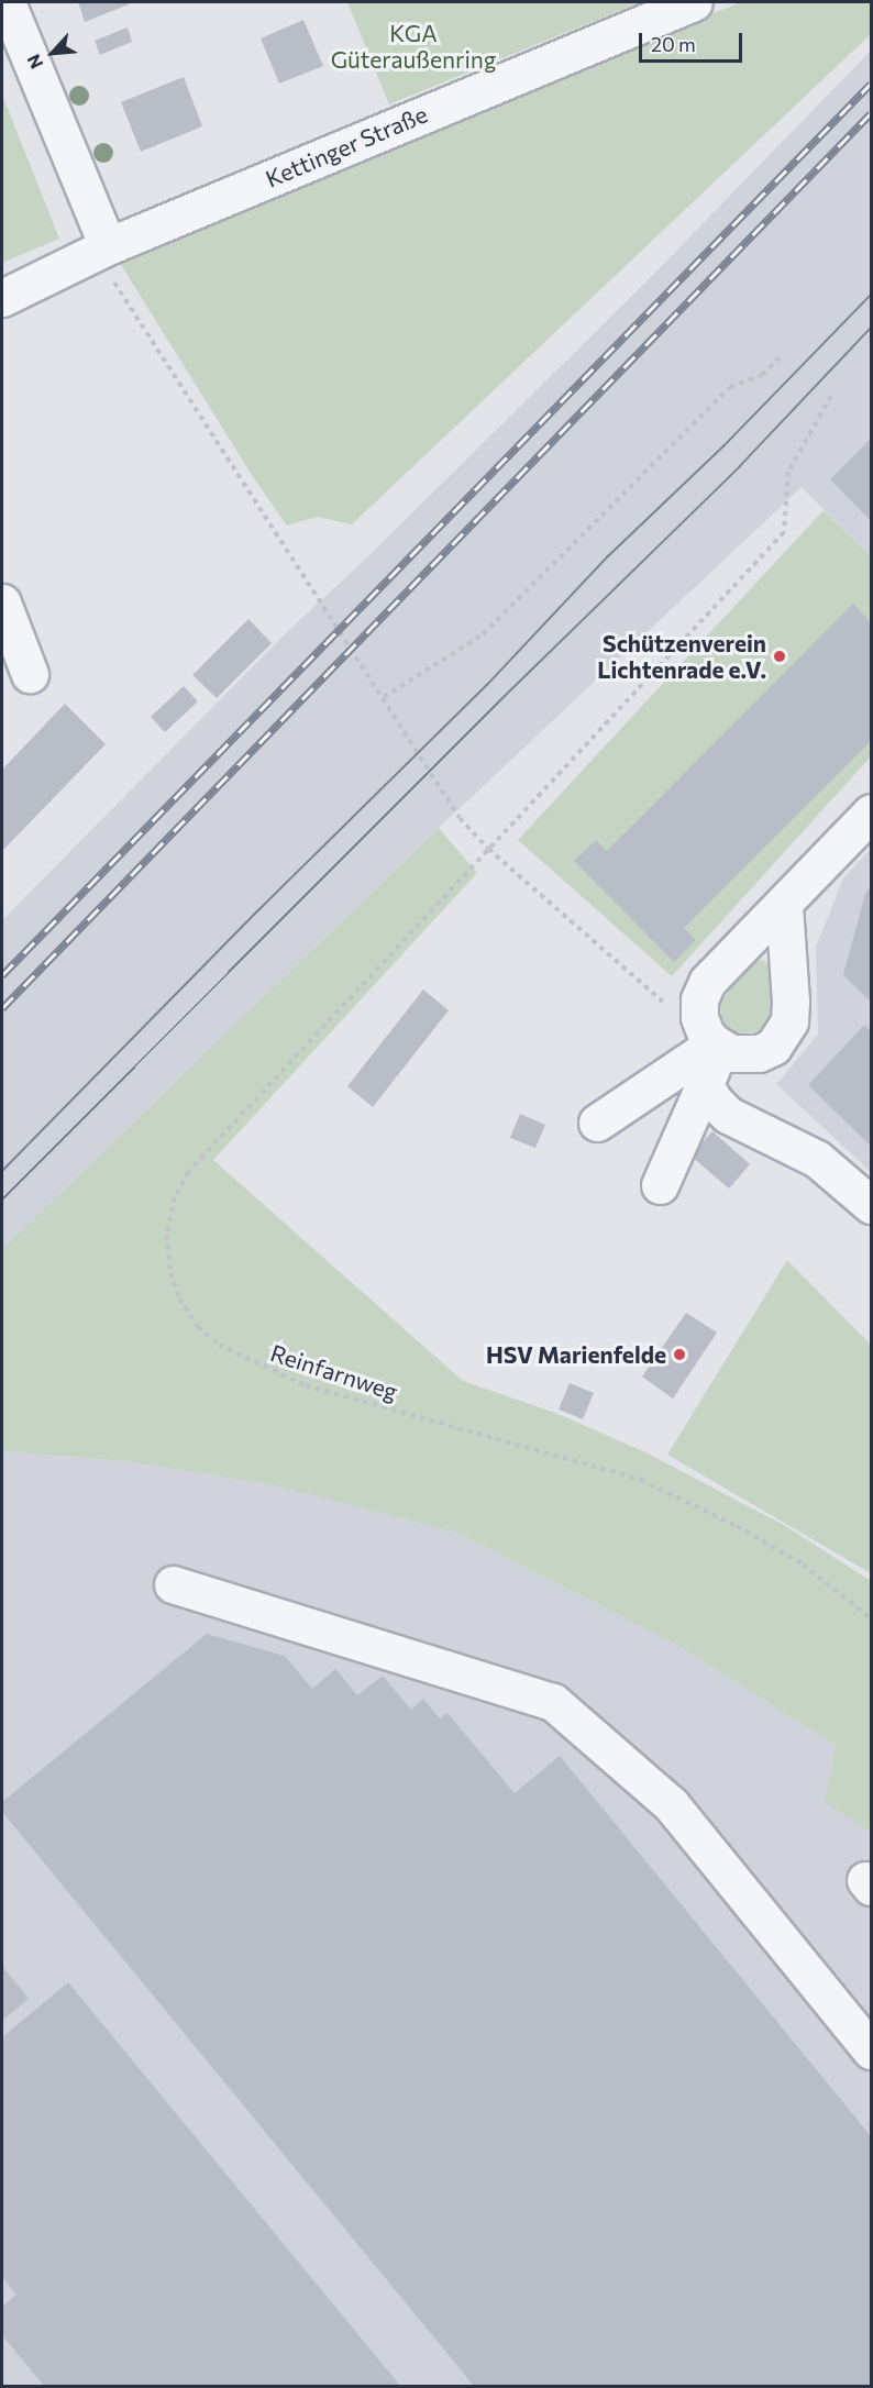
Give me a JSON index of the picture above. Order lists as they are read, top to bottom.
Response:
{
  "streets": {
    "street": ["Kettinger Straße"],
    "path": ["Reinfarnweg"]
  },
  "parks": ["KGA Güteraußenring"],
  "places": ["Schützenverein Lichtenrade e.V.", "HSV Marienfelde"],
  "scale_bar": "20 m",
  "north": "bottom left"
}
